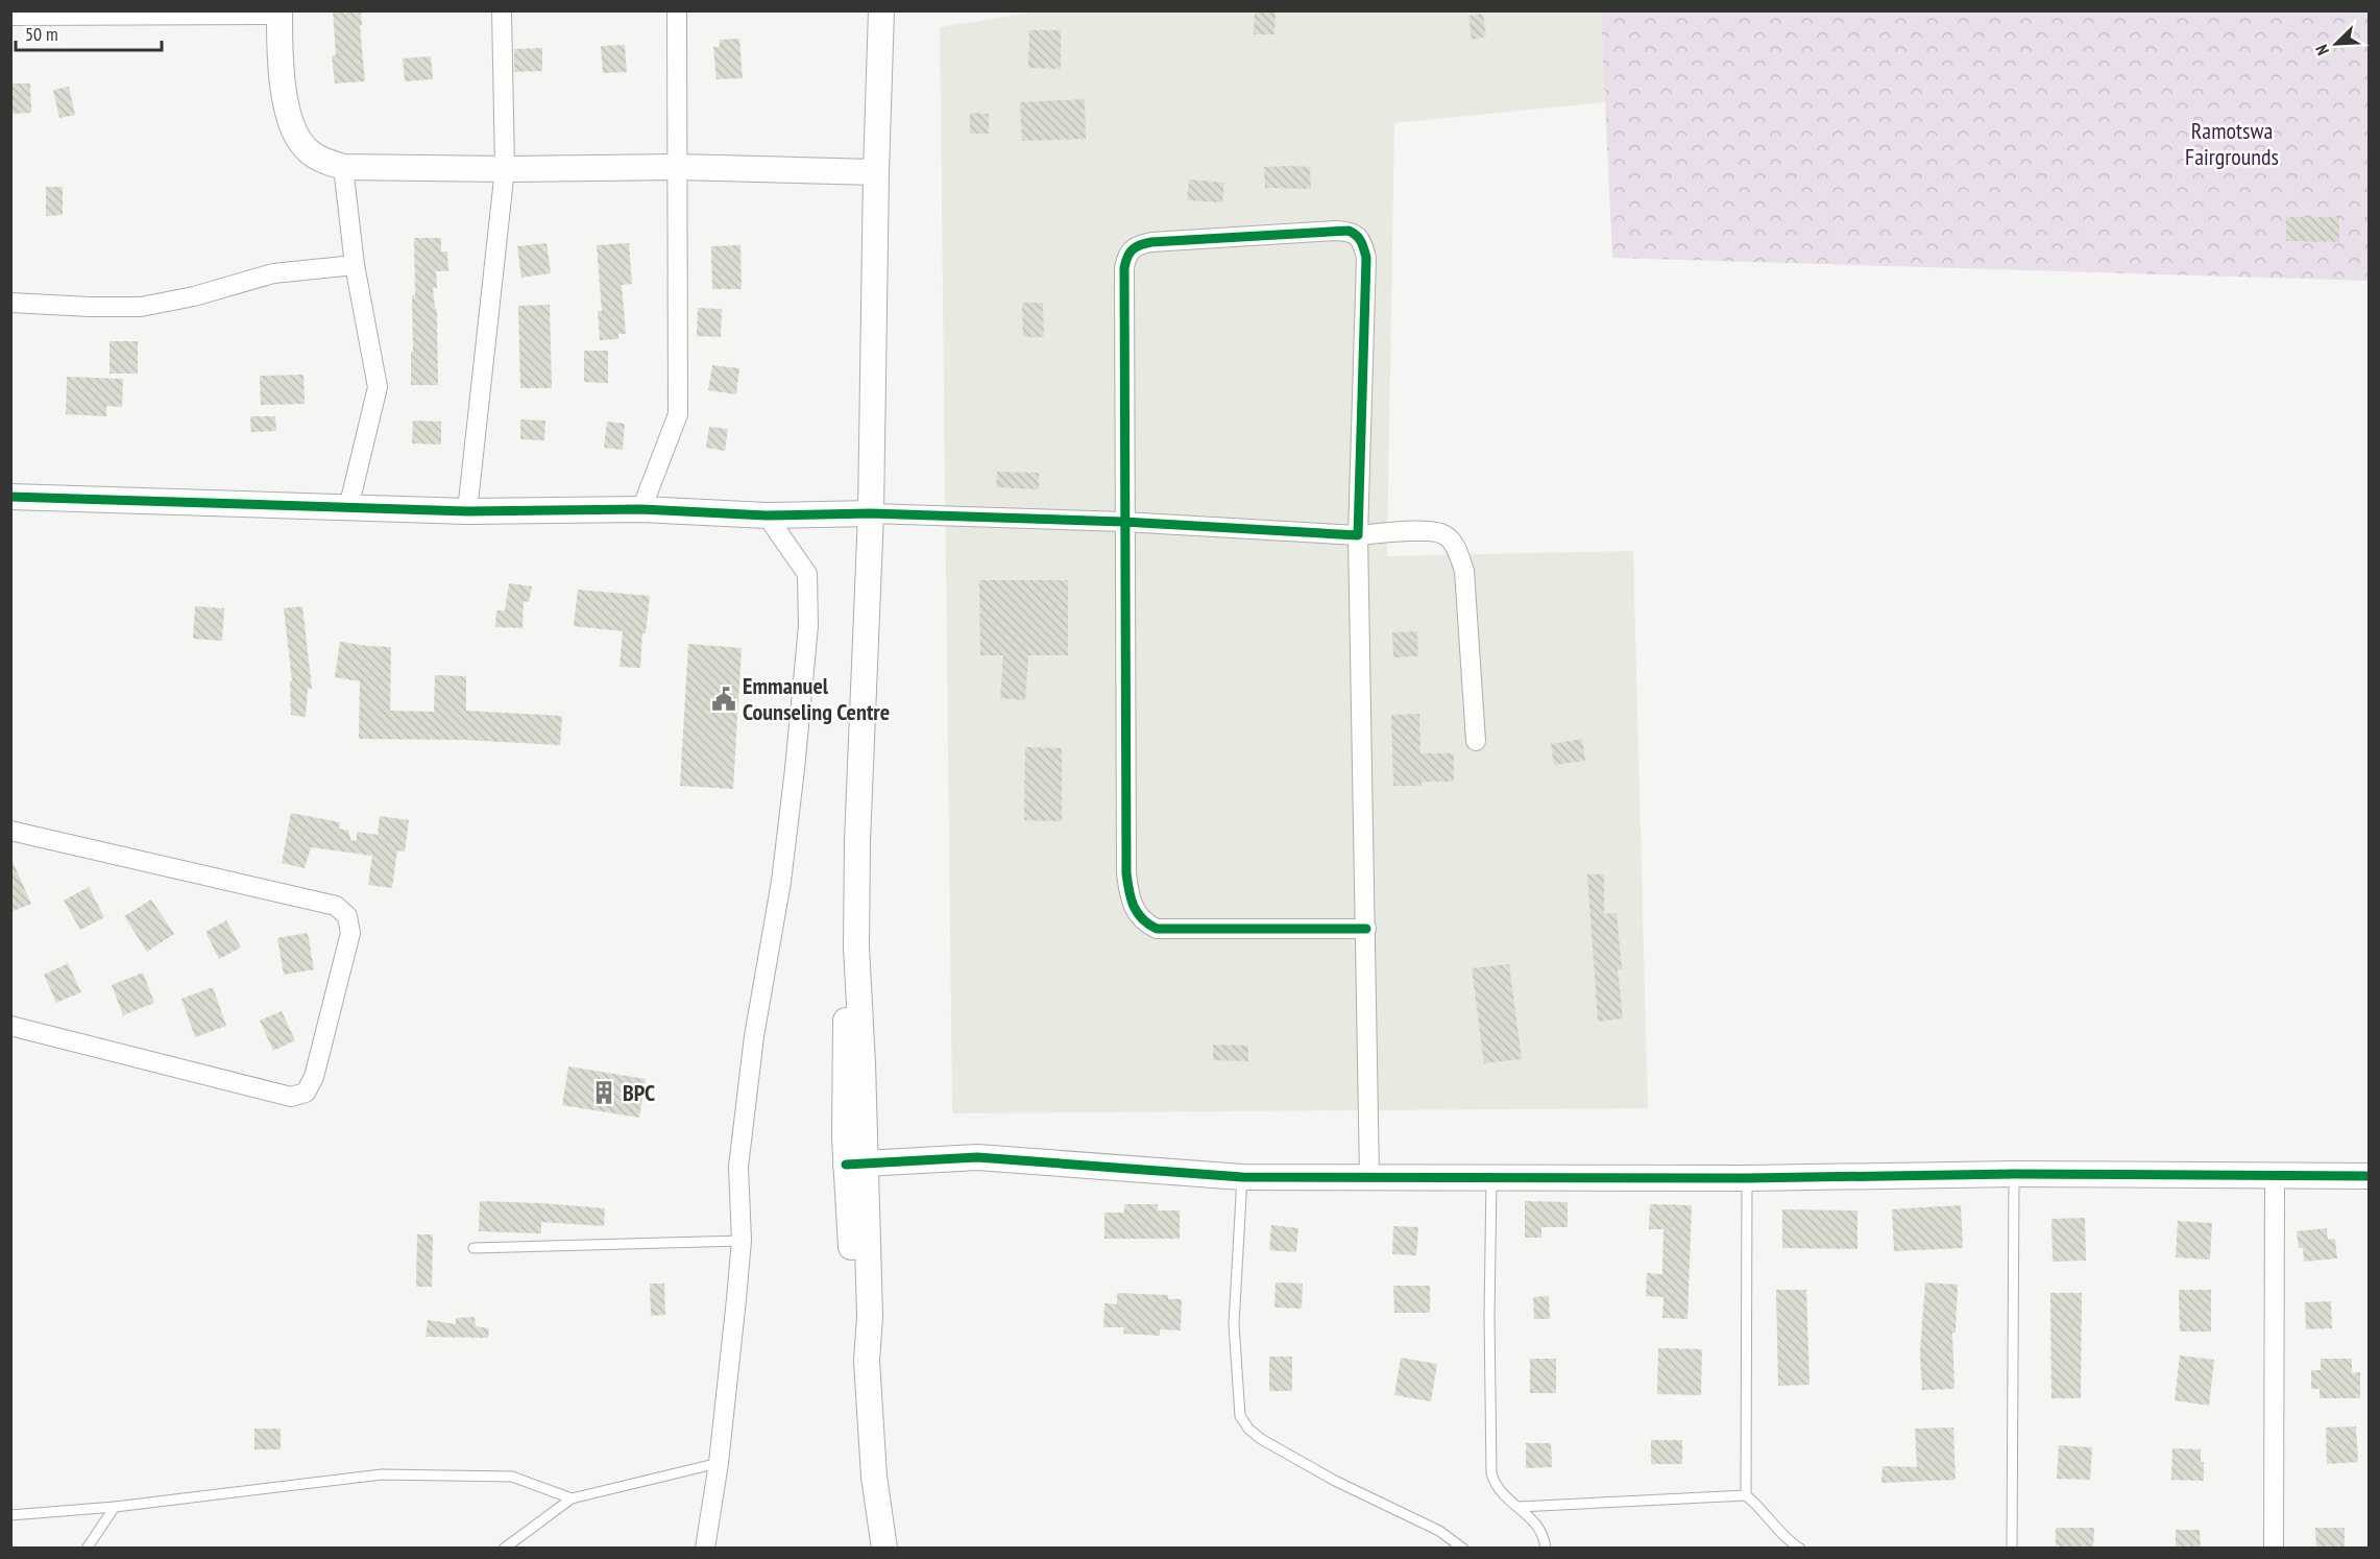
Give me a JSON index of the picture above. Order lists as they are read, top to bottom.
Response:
{
  "parks": ["Ramotswa Fairgrounds"],
  "places": {
    "public building": ["Emmanuel Counseling Centre"],
    "building": ["BPC"]
  },
  "scale_bar": "50 m",
  "north": "bottom left"
}
